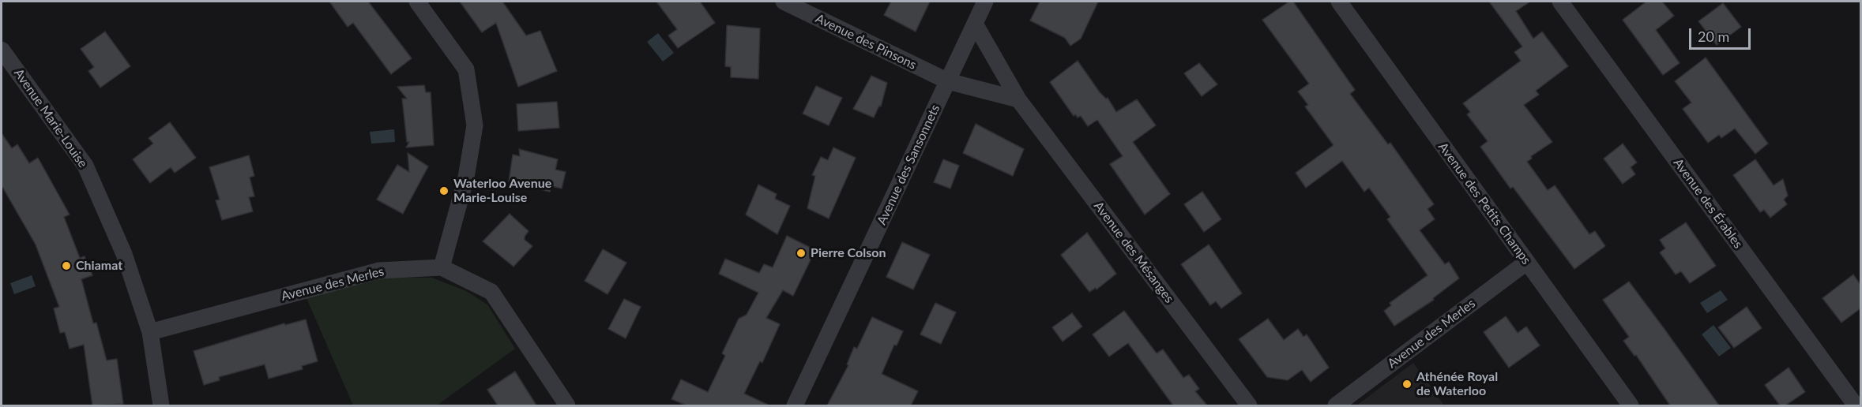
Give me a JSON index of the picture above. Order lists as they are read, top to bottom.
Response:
{
  "streets": {
    "street": [
      "Avenue des Pinsons",
      "Avenue Marie-Louise",
      "Avenue des Sansonnets",
      "Avenue des Petits Champs",
      "Avenue des Érables",
      "Avenue des Mésanges",
      "Avenue des Merles"
    ]
  },
  "crossings": [
    ["Avenue des Pinsons", "Avenue des Sansonnets"],
    ["Avenue Marie-Louise", "Avenue des Merles"],
    ["Avenue des Sansonnets", "Avenue des Mésanges"],
    ["Avenue des Petits Champs", "Avenue des Merles"]
  ],
  "places": [
    "Waterloo Avenue Marie-Louise",
    "Pierre Colson",
    "Chiamat",
    "Athénée Royal de Waterloo"
  ],
  "scale_bar": "20 m"
}
